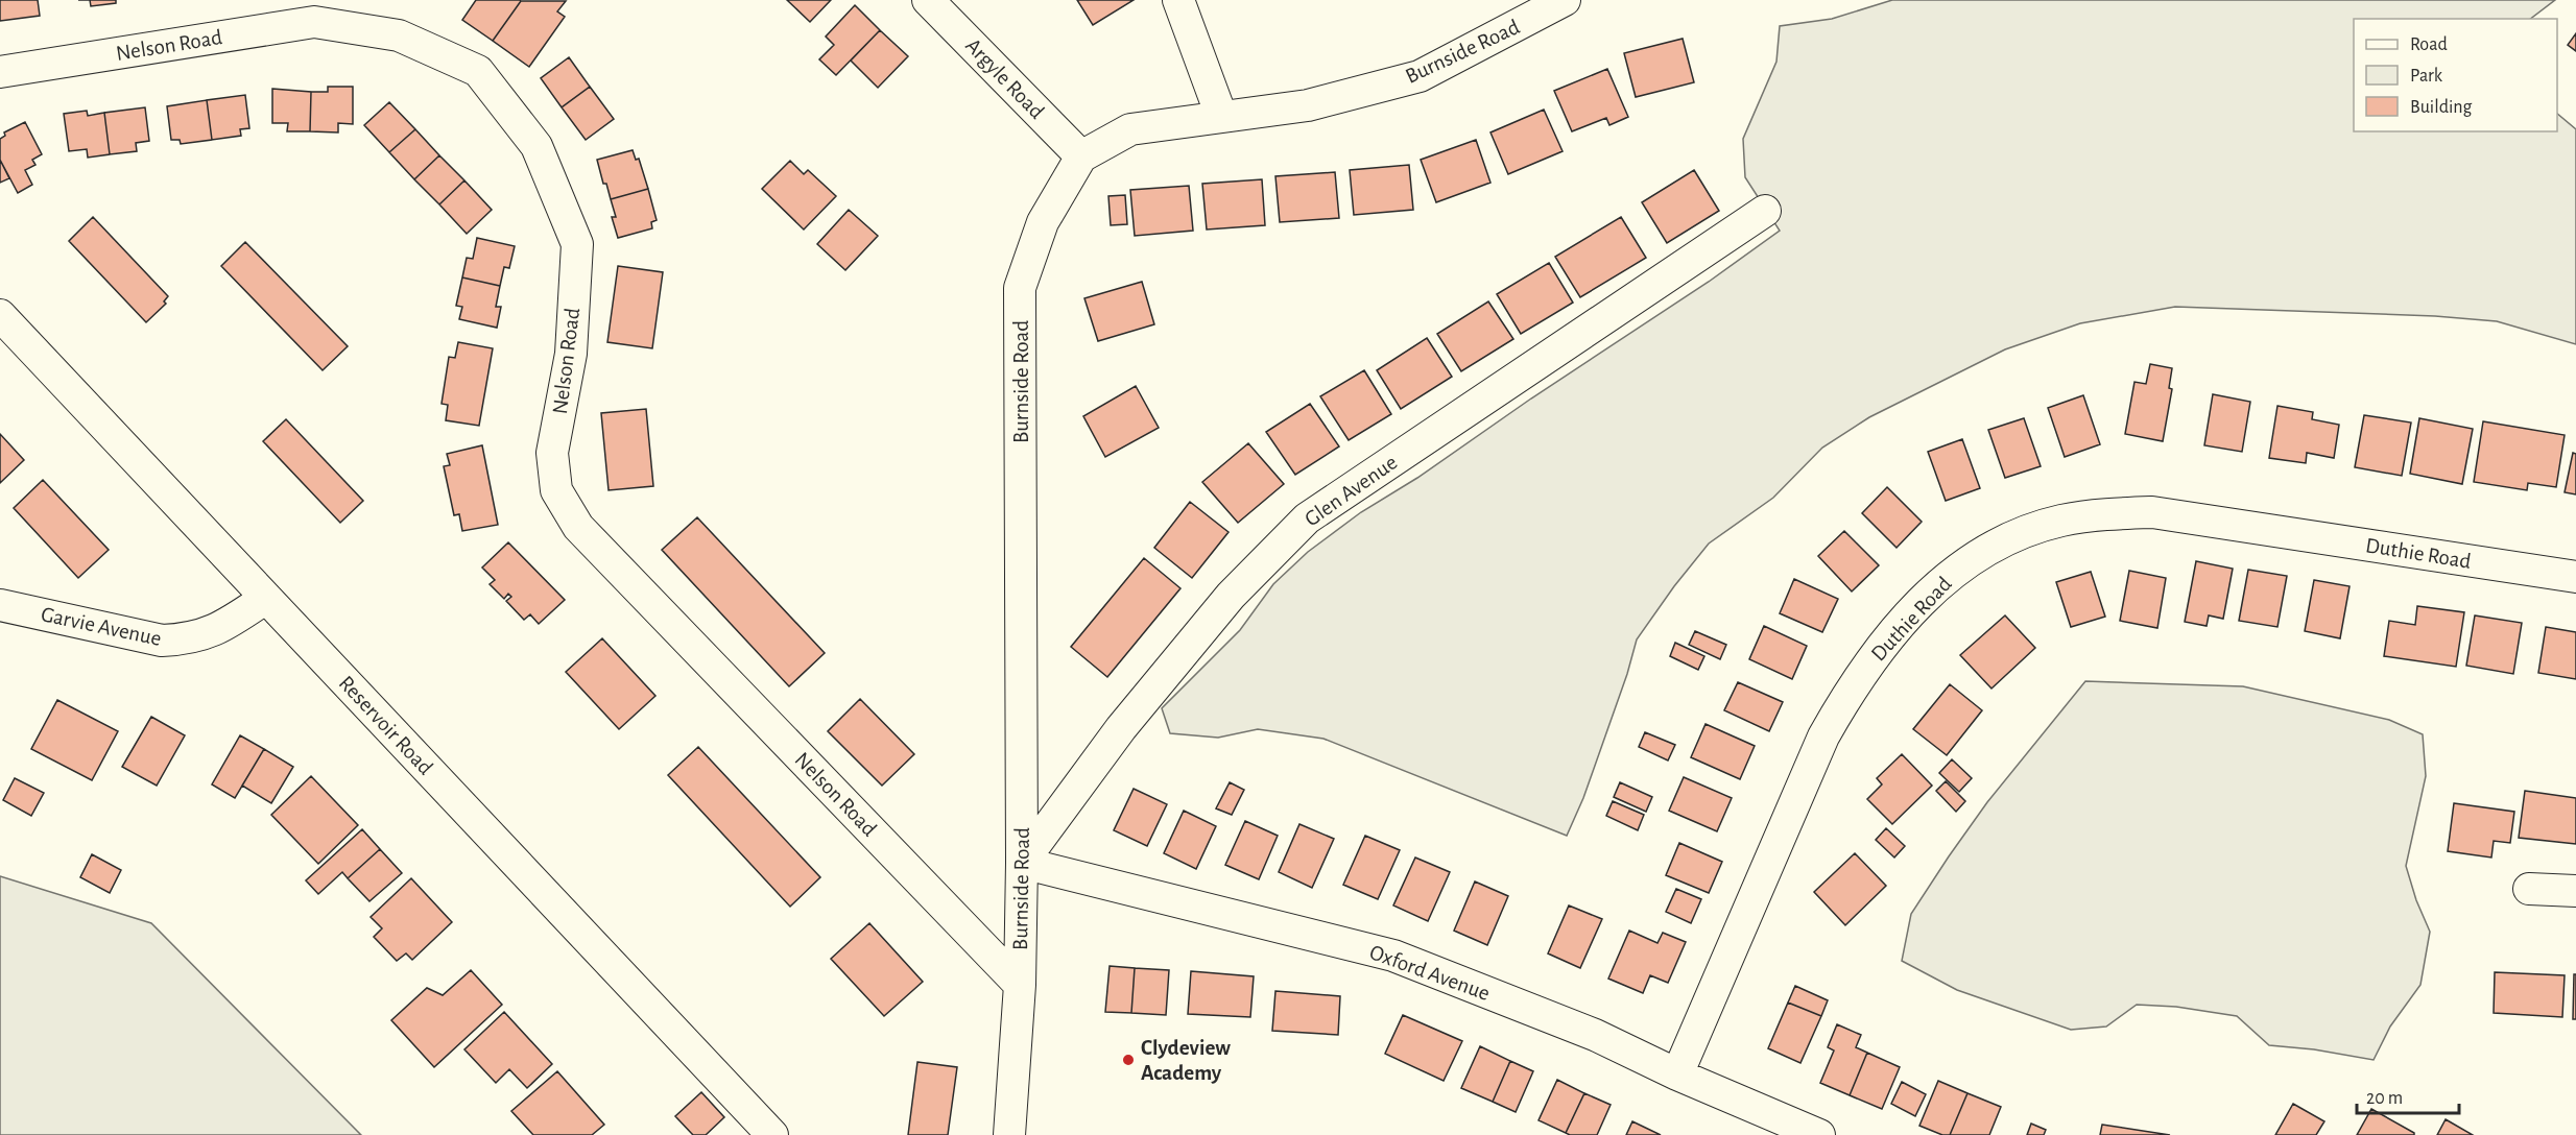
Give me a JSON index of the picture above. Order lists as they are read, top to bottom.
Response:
{
  "streets": {
    "street": [
      "Nelson Road",
      "Burnside Road",
      "Argyle Road",
      "Glen Avenue",
      "Duthie Road",
      "Garvie Avenue",
      "Reservoir Road",
      "Oxford Avenue"
    ]
  },
  "crossings": [
    ["Nelson Road", "Burnside Road"],
    ["Burnside Road", "Argyle Road"],
    ["Burnside Road", "Glen Avenue"],
    ["Burnside Road", "Oxford Avenue"],
    ["Glen Avenue", "Oxford Avenue"],
    ["Duthie Road", "Oxford Avenue"],
    ["Garvie Avenue", "Reservoir Road"]
  ],
  "places": ["Clydeview Academy"],
  "legend": ["Road", "Park", "Building"],
  "scale_bar": "20 m"
}
